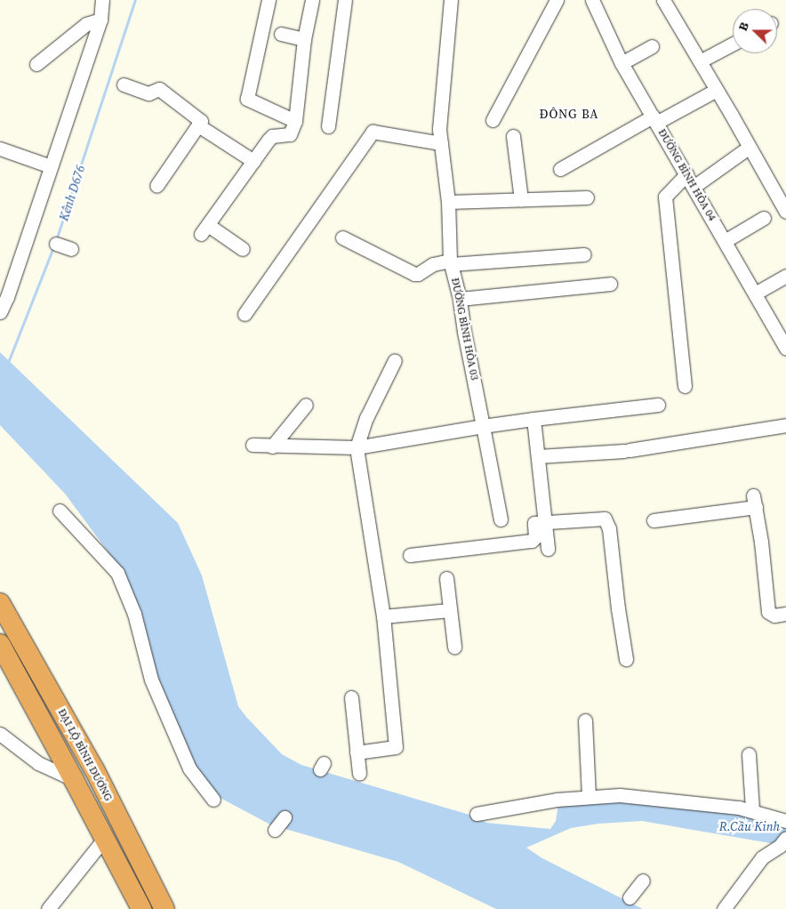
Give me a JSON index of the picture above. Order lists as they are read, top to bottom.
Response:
{
  "streets": {
    "highway": ["ĐẠI LỘ BÌNH DƯƠNG"],
    "street": ["ĐƯỜNG BÌNH HÒA 04", "ĐƯỜNG BÌNH HÒA 03"]
  },
  "districts": ["ĐÔNG BA"],
  "water": ["Kênh D676", "R.Cầu Kinh"],
  "north": "left"
}
